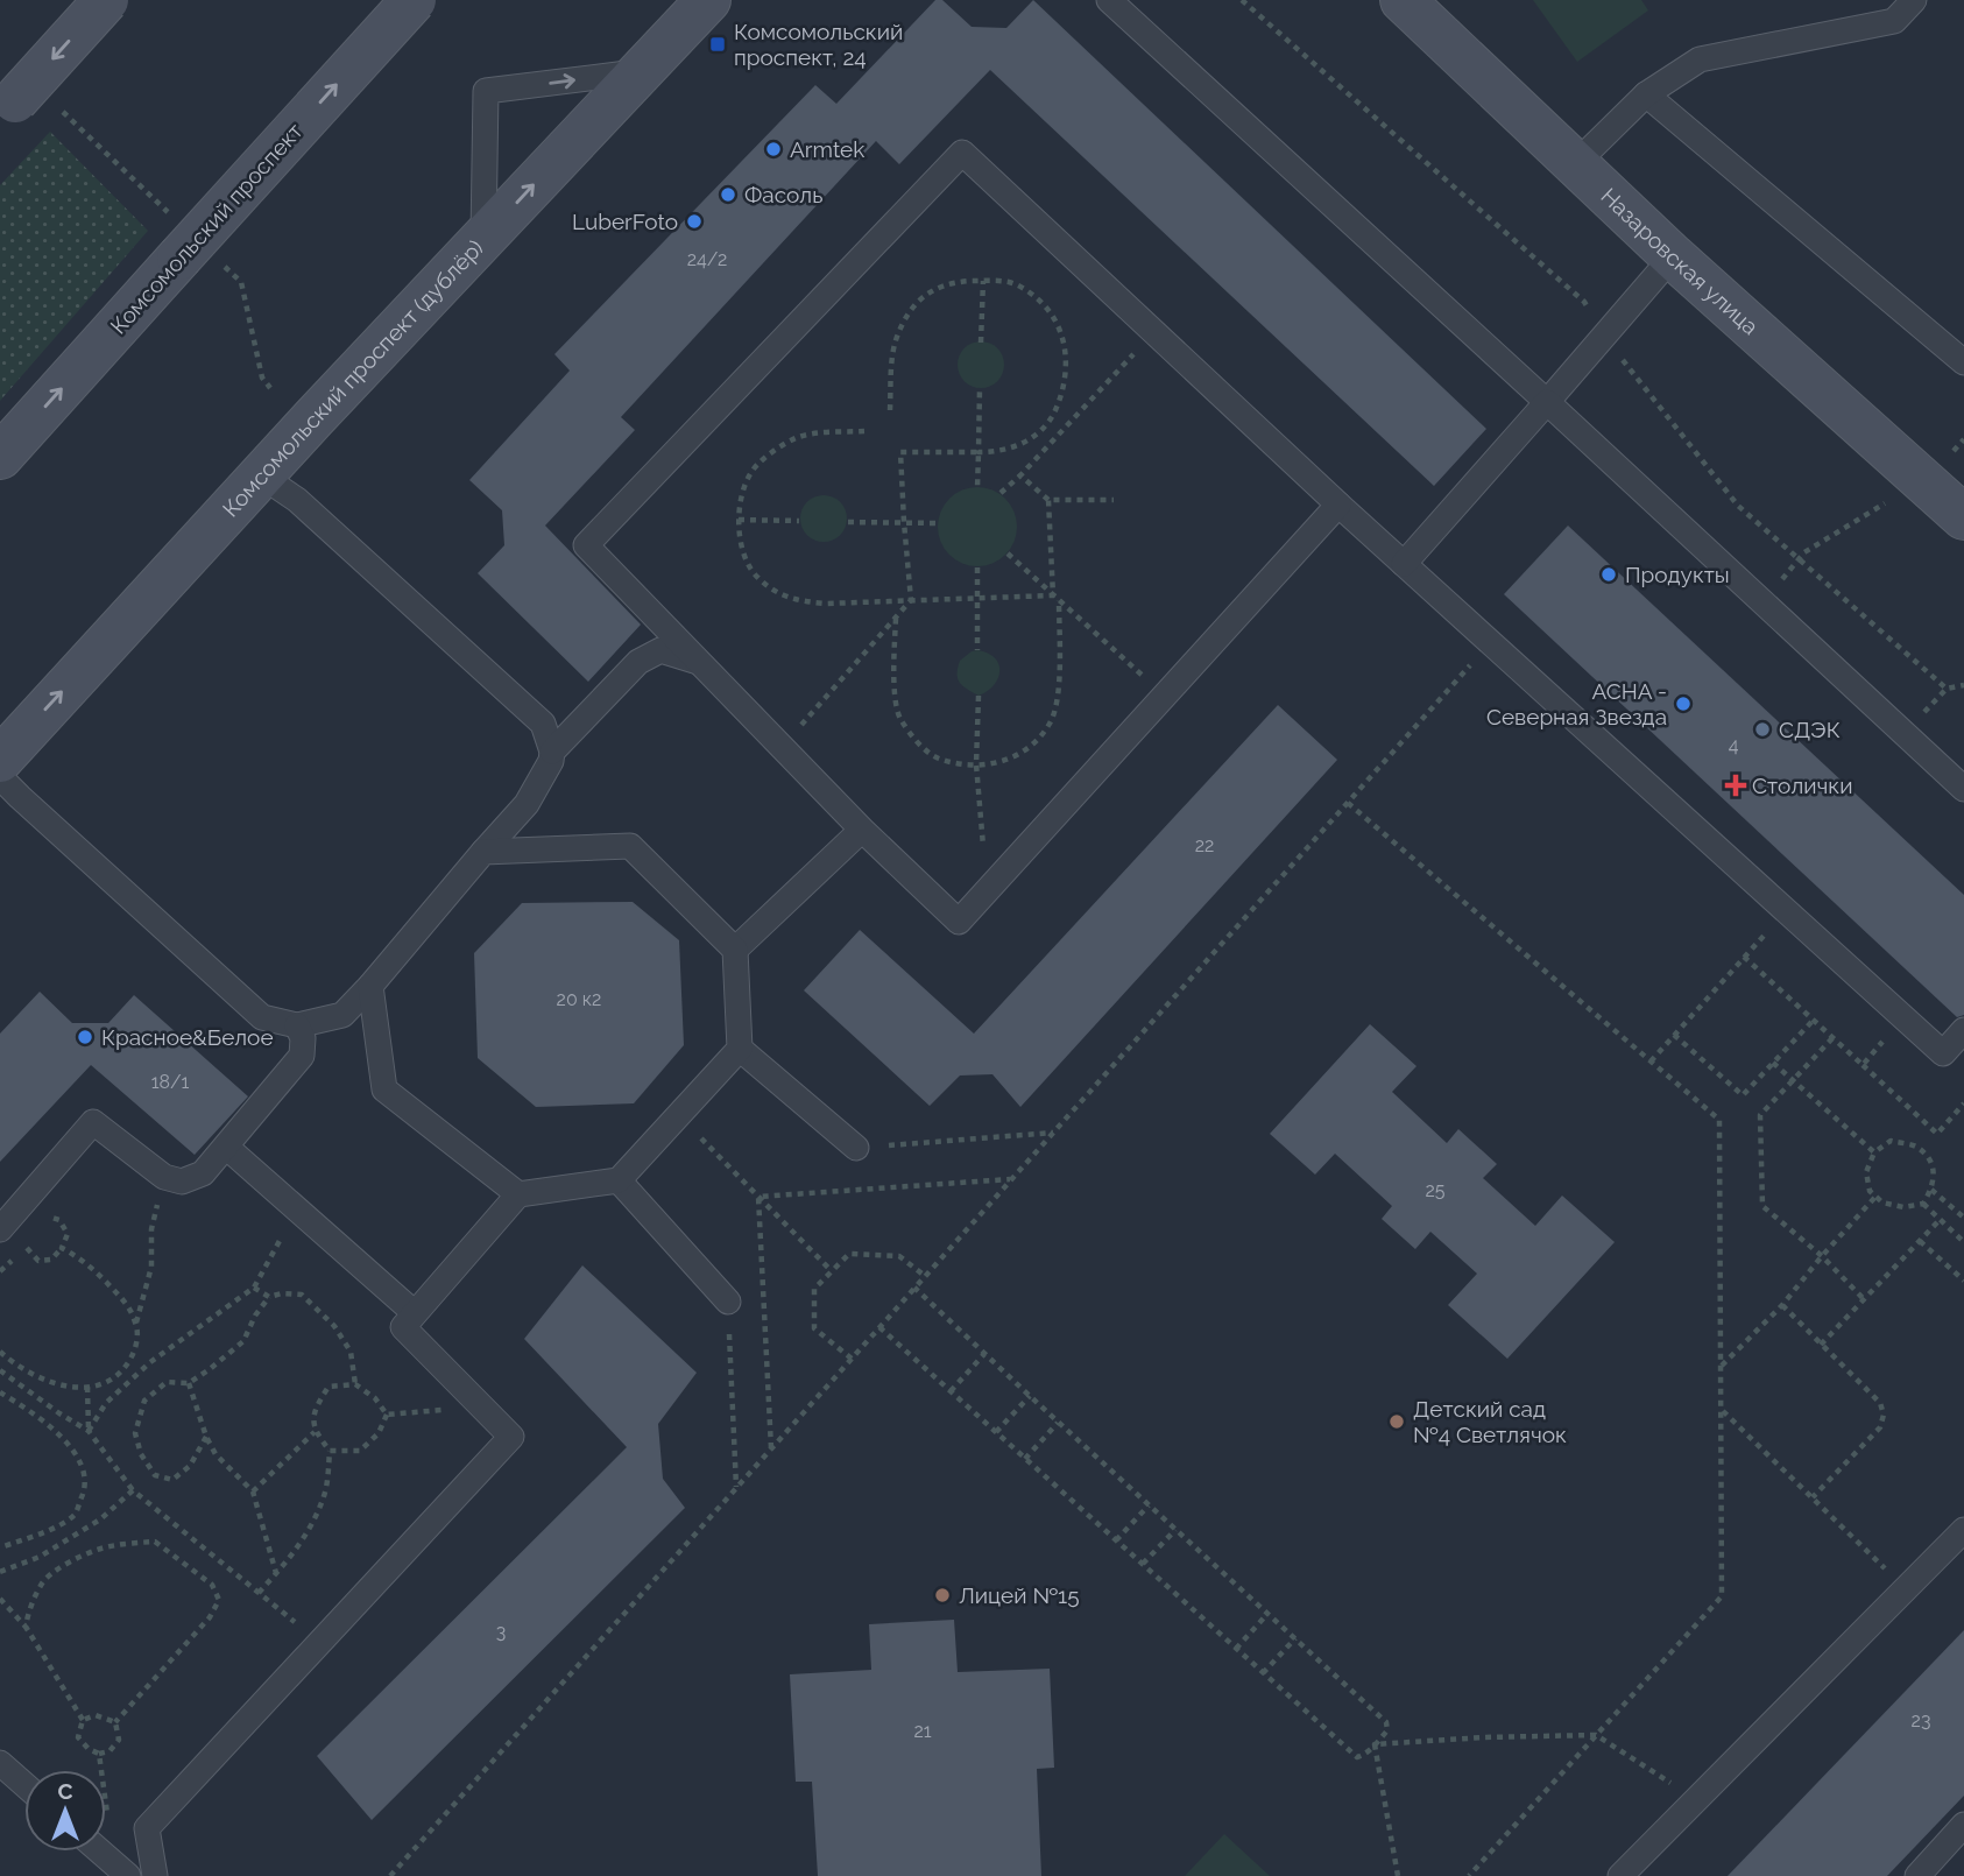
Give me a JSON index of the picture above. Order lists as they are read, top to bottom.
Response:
{
  "streets": {
    "street": ["Комсомольский проспект", "Назаровская улица", "Комсомольский проспект (дублёр)"]
  },
  "one_way": ["Комсомольский проспект", "Комсомольский проспект (дублёр)"],
  "places": {
    "transit": ["Комсомольский проспект, 24"],
    "other": [
      "Armtek",
      "Фасоль",
      "LuberFoto",
      "Продукты",
      "АСНА - Северная Звезда",
      "СДЭК",
      "Красное&Белое",
      "Детский сад №4 Светлячок",
      "Лицей №15"
    ],
    "health": ["Столички"]
  },
  "house_numbers": [
    "24/2",
    "4",
    "22",
    "20 к2",
    "18/1",
    "25",
    "3",
    "23",
    "21"
  ],
  "north": "top"
}
